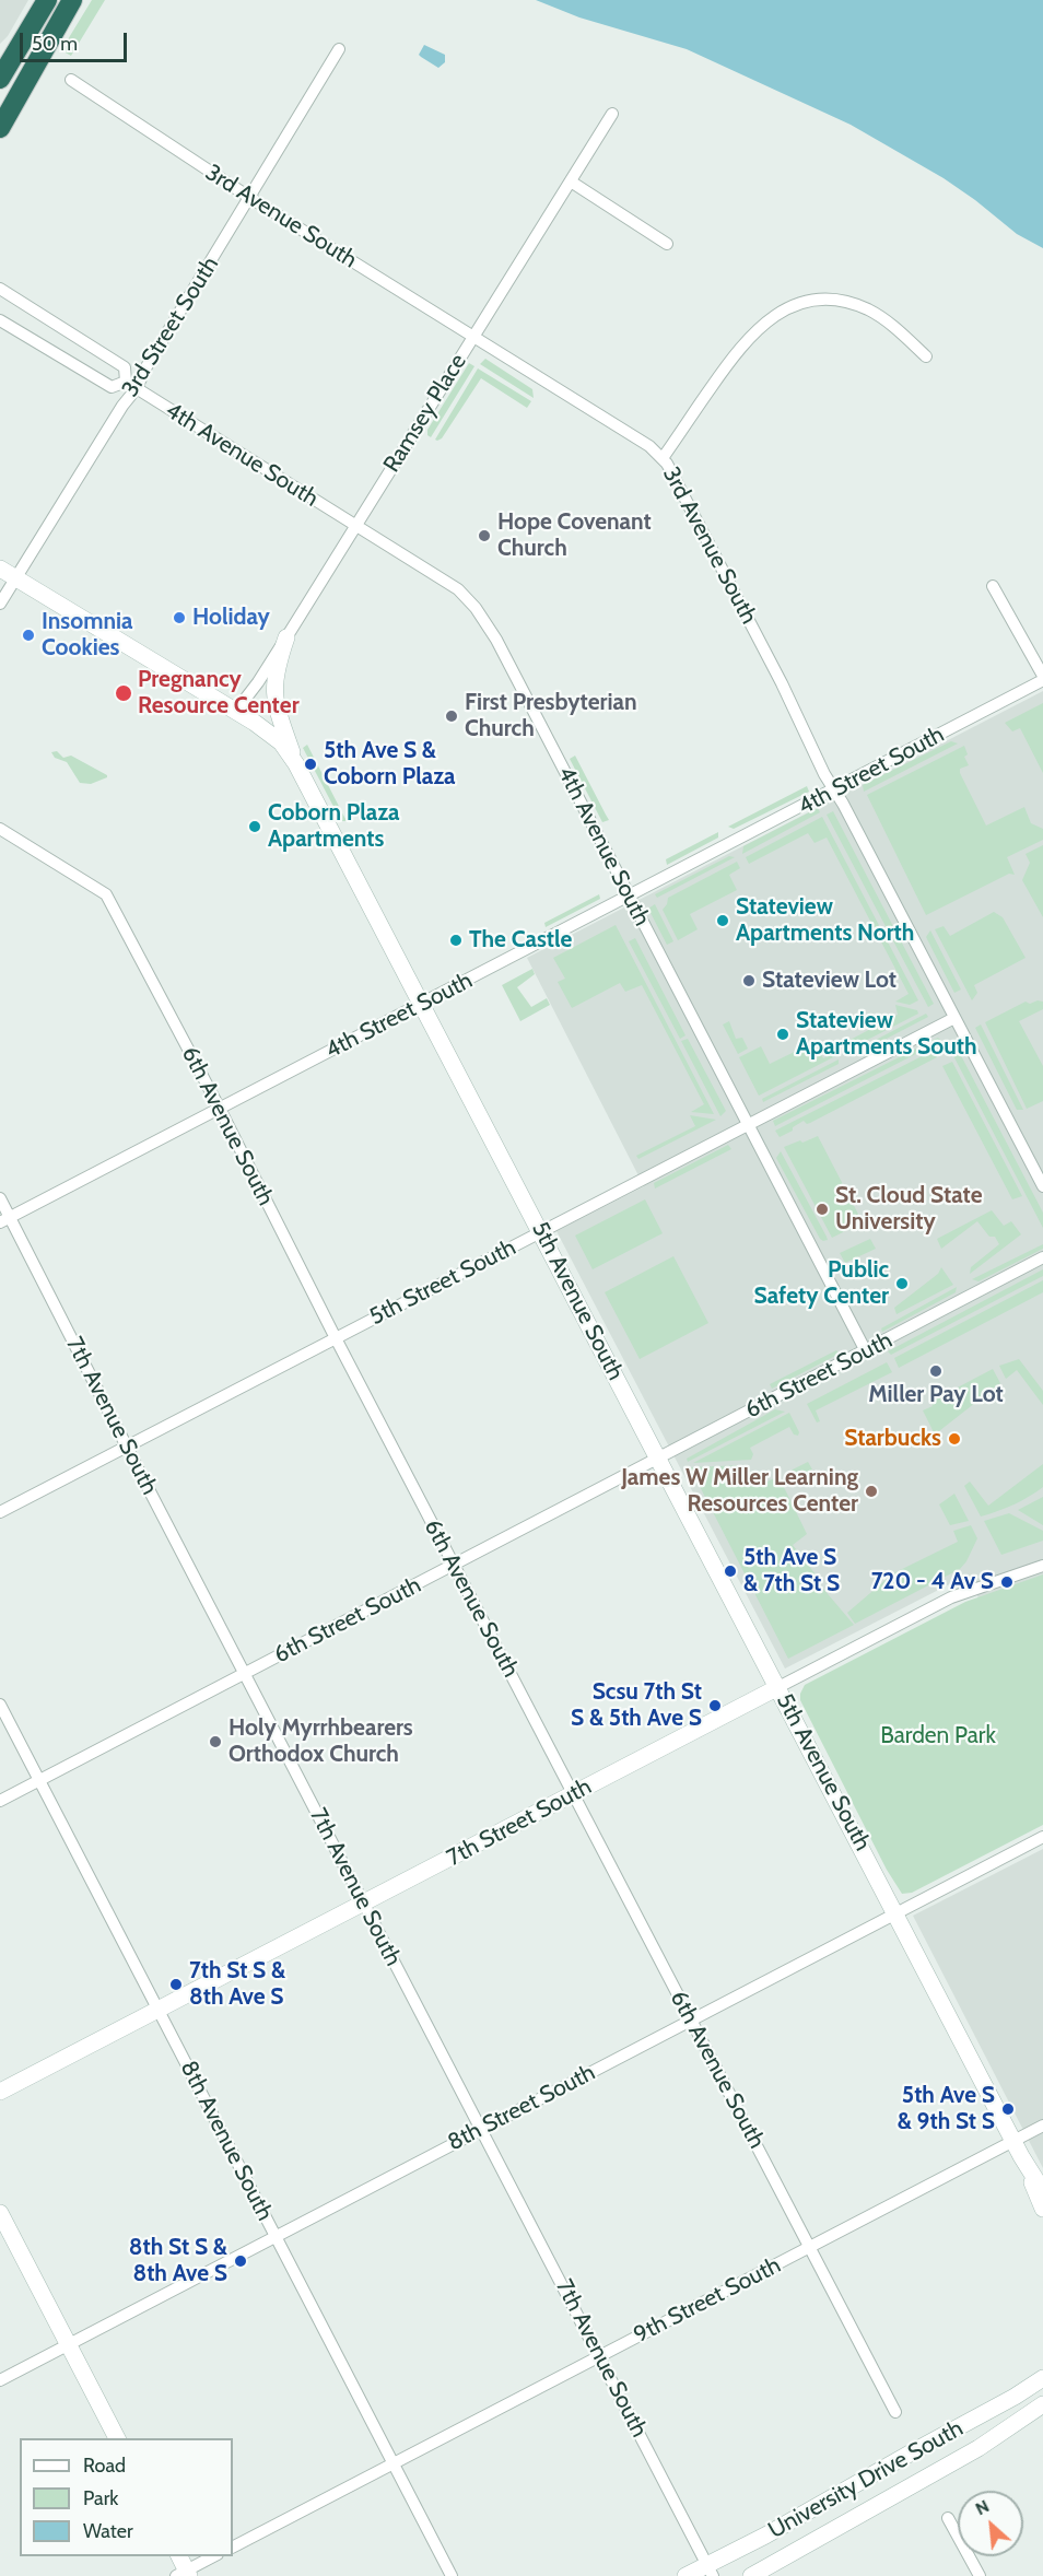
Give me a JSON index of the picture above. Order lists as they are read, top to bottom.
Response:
{
  "streets": {
    "street": [
      "3rd Avenue South",
      "3rd Street South",
      "Ramsey Place",
      "4th Avenue South",
      "4th Street South",
      "6th Avenue South",
      "5th Street South",
      "5th Avenue South",
      "6th Street South",
      "7th Avenue South",
      "7th Street South",
      "8th Street South",
      "8th Avenue South",
      "9th Street South",
      "University Drive South"
    ]
  },
  "crossings": [
    ["3rd Avenue South", "3rd Street South"],
    ["3rd Avenue South", "Ramsey Place"],
    ["3rd Avenue South", "4th Street South"],
    ["3rd Avenue South", "5th Street South"],
    ["3rd Street South", "4th Avenue South"],
    ["3rd Street South", "5th Avenue South"],
    ["Ramsey Place", "4th Avenue South"],
    ["Ramsey Place", "5th Avenue South"],
    ["4th Avenue South", "4th Street South"],
    ["4th Avenue South", "5th Street South"],
    ["4th Avenue South", "6th Street South"],
    ["4th Street South", "6th Avenue South"],
    ["4th Street South", "5th Avenue South"],
    ["4th Street South", "7th Avenue South"],
    ["6th Avenue South", "5th Street South"],
    ["6th Avenue South", "6th Street South"],
    ["6th Avenue South", "7th Street South"],
    ["6th Avenue South", "8th Street South"],
    ["6th Avenue South", "9th Street South"],
    ["5th Street South", "5th Avenue South"],
    ["5th Street South", "7th Avenue South"],
    ["5th Avenue South", "6th Street South"],
    ["5th Avenue South", "7th Street South"],
    ["5th Avenue South", "8th Street South"],
    ["5th Avenue South", "9th Street South"],
    ["6th Street South", "7th Avenue South"],
    ["6th Street South", "8th Avenue South"],
    ["7th Avenue South", "7th Street South"],
    ["7th Avenue South", "8th Street South"],
    ["7th Avenue South", "9th Street South"],
    ["7th Avenue South", "University Drive South"],
    ["7th Street South", "8th Avenue South"],
    ["8th Street South", "8th Avenue South"],
    ["8th Avenue South", "9th Street South"]
  ],
  "parks": ["Barden Park"],
  "places": [
    "Hope Covenant Church",
    "Holiday",
    "Insomnia Cookies",
    "Pregnancy Resource Center",
    "First Presbyterian Church",
    "5th Ave S & Coborn Plaza",
    "Coborn Plaza Apartments",
    "Stateview Apartments North",
    "The Castle",
    "Stateview Lot",
    "Stateview Apartments South",
    "St. Cloud State University",
    "Public Safety Center",
    "Miller Pay Lot",
    "Starbucks",
    "James W Miller Learning Resources Center",
    "5th Ave S & 7th St S",
    "720 - 4 Av S",
    "Scsu 7th St S & 5th Ave S",
    "Holy Myrrhbearers Orthodox Church",
    "7th St S & 8th Ave S",
    "5th Ave S & 9th St S",
    "8th St S & 8th Ave S"
  ],
  "legend": ["Road", "Park", "Water"],
  "scale_bar": "50 m",
  "north": "top left"
}
